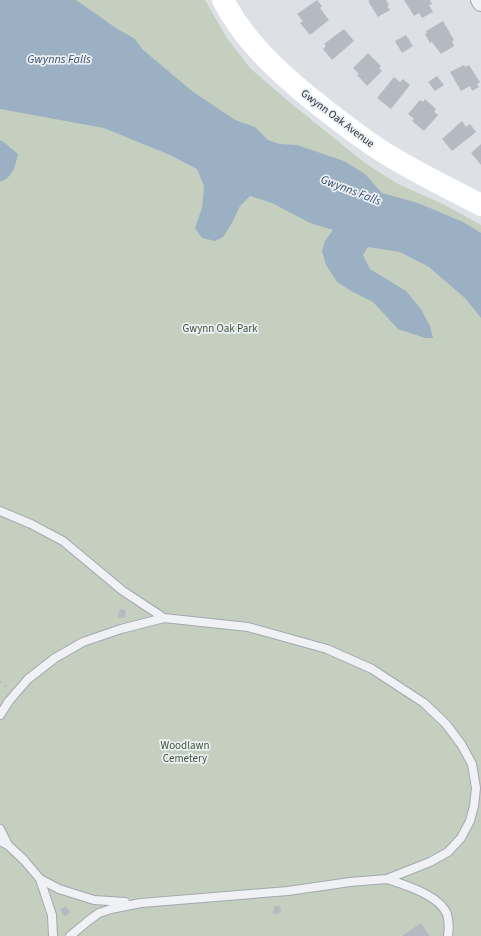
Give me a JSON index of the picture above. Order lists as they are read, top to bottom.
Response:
{
  "streets": {
    "main road": ["Gwynn Oak Avenue"]
  },
  "water": ["Gwynns Falls"],
  "parks": ["Gwynn Oak Park", "Woodlawn Cemetery"]
}
